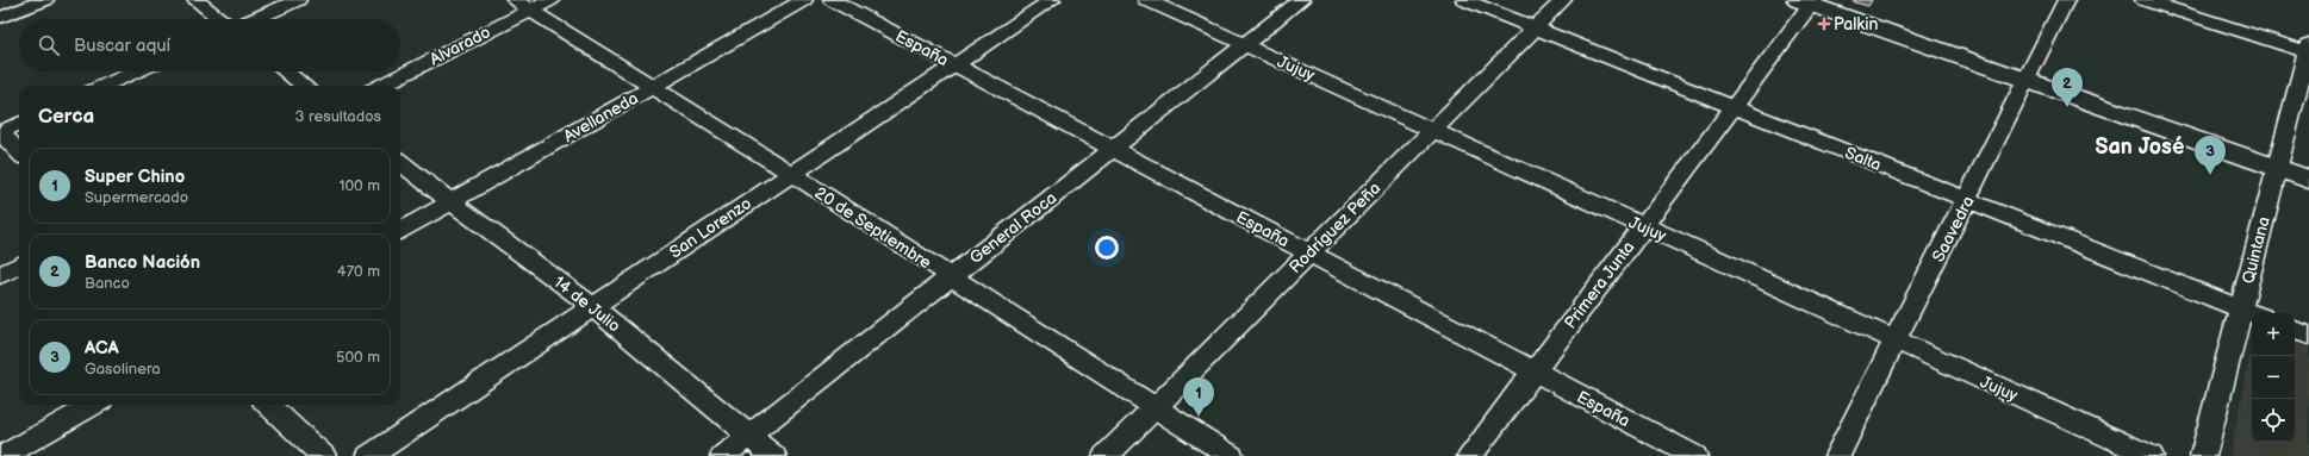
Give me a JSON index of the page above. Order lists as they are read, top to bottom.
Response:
{
  "streets": {
    "street": [
      "Alvarado",
      "España",
      "Jujuy",
      "Avellaneda",
      "Salta",
      "San Lorenzo",
      "20 de Septiembre",
      "General Roca",
      "Rodríguez Peña",
      "Saavedra",
      "Quintana",
      "Primera Junta",
      "14 de Julio"
    ]
  },
  "crossings": [
    ["Alvarado", "20 de Septiembre"],
    ["España", "San Lorenzo"],
    ["España", "General Roca"],
    ["España", "Rodríguez Peña"],
    ["España", "Primera Junta"],
    ["Jujuy", "General Roca"],
    ["Jujuy", "Rodríguez Peña"],
    ["Jujuy", "Saavedra"],
    ["Jujuy", "Primera Junta"],
    ["Avellaneda", "20 de Septiembre"],
    ["Avellaneda", "14 de Julio"],
    ["Salta", "Rodríguez Peña"],
    ["Salta", "Saavedra"],
    ["Salta", "Quintana"],
    ["Salta", "Primera Junta"],
    ["San Lorenzo", "20 de Septiembre"],
    ["San Lorenzo", "14 de Julio"],
    ["20 de Septiembre", "General Roca"],
    ["20 de Septiembre", "Rodríguez Peña"],
    ["General Roca", "14 de Julio"]
  ],
  "districts": ["San José"],
  "places": {
    "health": ["Palkin"]
  },
  "page": {
    "search": "Buscar aquí",
    "pins": ["2", "3", "1"],
    "heading": ["Cerca", "3 resultados"],
    "list": [
      {
        "mark": "1",
        "name": "Super Chino",
        "note": "Supermercado",
        "value": "100 m"
      },
      {
        "mark": "2",
        "name": "Banco Nación",
        "note": "Banco",
        "value": "470 m"
      },
      {
        "mark": "3",
        "name": "ACA",
        "note": "Gasolinera",
        "value": "500 m"
      }
    ],
    "map_buttons": ["+", "−"]
  }
}
